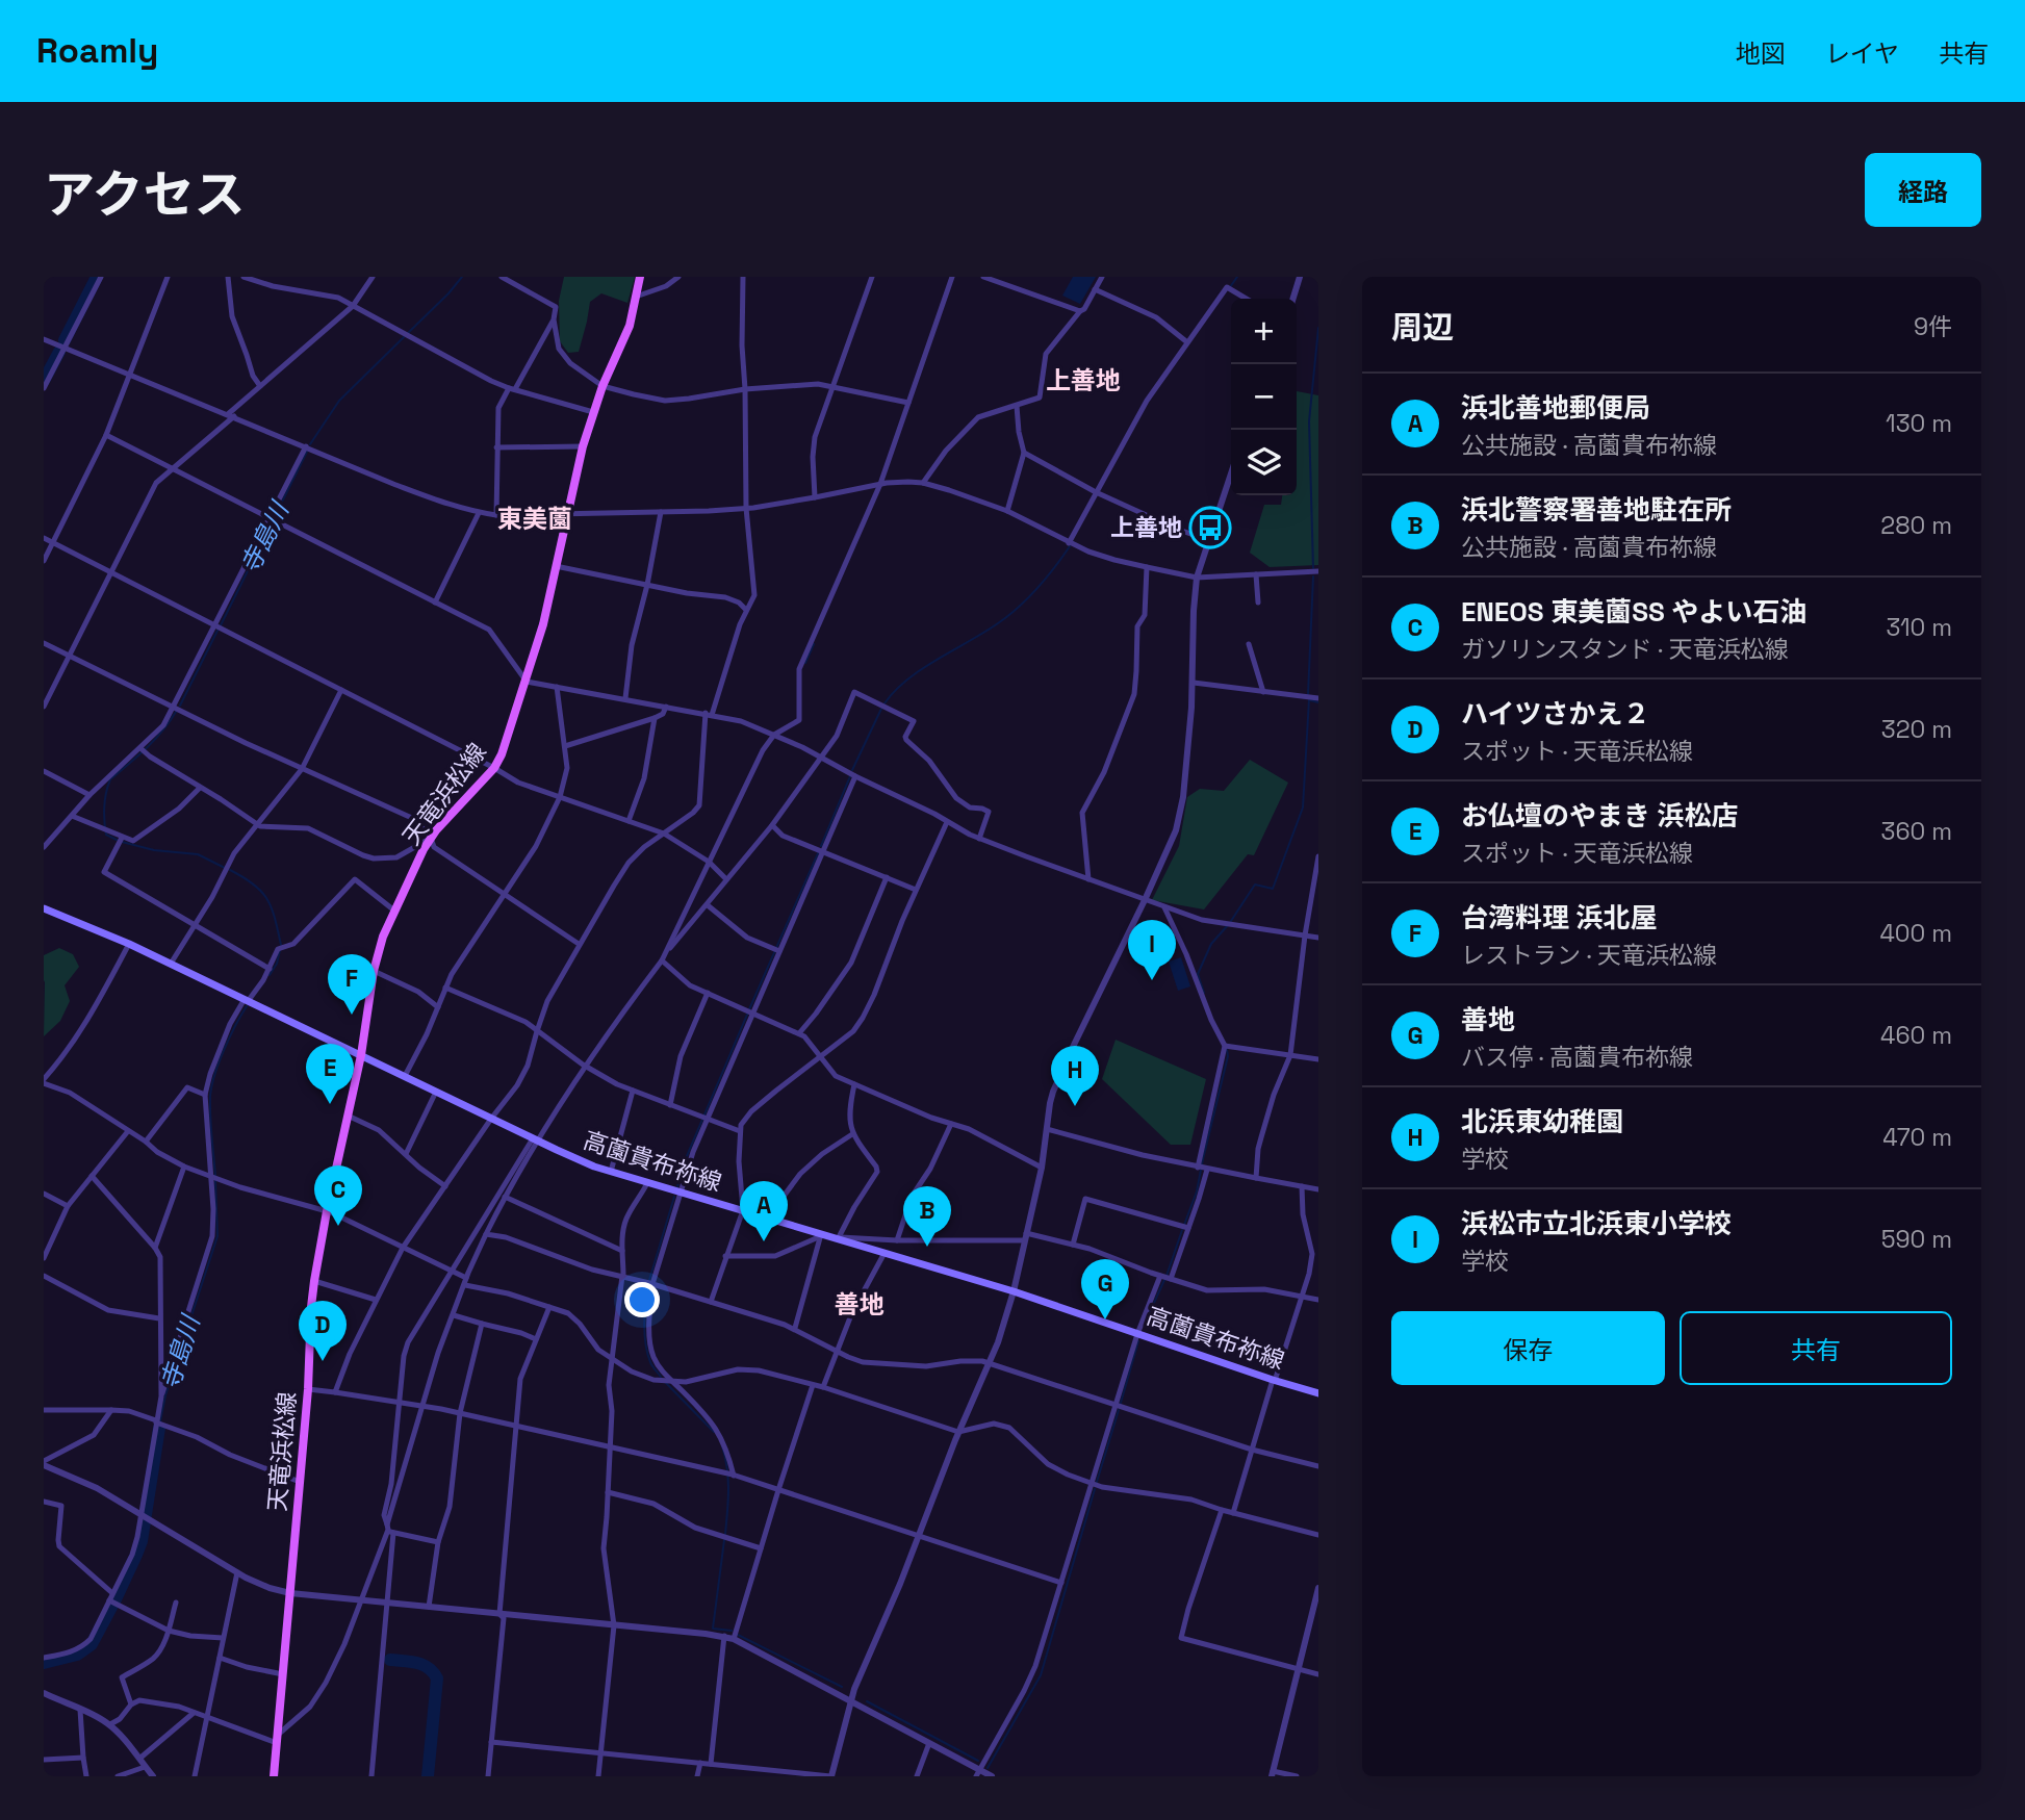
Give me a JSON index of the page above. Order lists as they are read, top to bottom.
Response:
{
  "streets": {
    "main road": ["天竜浜松線", "高薗貴布祢線"]
  },
  "crossings": [
    ["天竜浜松線", "高薗貴布祢線"]
  ],
  "districts": ["上善地", "東美薗", "善地"],
  "water": ["寺島川"],
  "places": {
    "bus stop": ["上善地"]
  },
  "page": {
    "header": "Roamly",
    "nav": ["地図", "レイヤ", "共有"],
    "title": "アクセス",
    "buttons": [
      "経路",
      ["保存", "共有"]
    ],
    "heading": ["周辺", "9件"],
    "map_buttons": ["+", "−"],
    "list": [
      {
        "mark": "A",
        "name": "浜北善地郵便局",
        "note": "公共施設 · 高薗貴布祢線",
        "value": "130 m"
      },
      {
        "mark": "B",
        "name": "浜北警察署善地駐在所",
        "note": "公共施設 · 高薗貴布祢線",
        "value": "280 m"
      },
      {
        "mark": "C",
        "name": "ENEOS 東美薗SS やよい石油",
        "note": "ガソリンスタンド · 天竜浜松線",
        "value": "310 m"
      },
      {
        "mark": "D",
        "name": "ハイツさかえ２",
        "note": "スポット · 天竜浜松線",
        "value": "320 m"
      },
      {
        "mark": "E",
        "name": "お仏壇のやまき 浜松店",
        "note": "スポット · 天竜浜松線",
        "value": "360 m"
      },
      {
        "mark": "F",
        "name": "台湾料理 浜北屋",
        "note": "レストラン · 天竜浜松線",
        "value": "400 m"
      },
      {
        "mark": "G",
        "name": "善地",
        "note": "バス停 · 高薗貴布祢線",
        "value": "460 m"
      },
      {
        "mark": "H",
        "name": "北浜東幼稚園",
        "note": "学校",
        "value": "470 m"
      },
      {
        "mark": "I",
        "name": "浜松市立北浜東小学校",
        "note": "学校",
        "value": "590 m"
      }
    ],
    "pins": [
      "I",
      "F",
      "E",
      "H",
      "C",
      "A",
      "B",
      "G",
      "D"
    ]
  }
}
